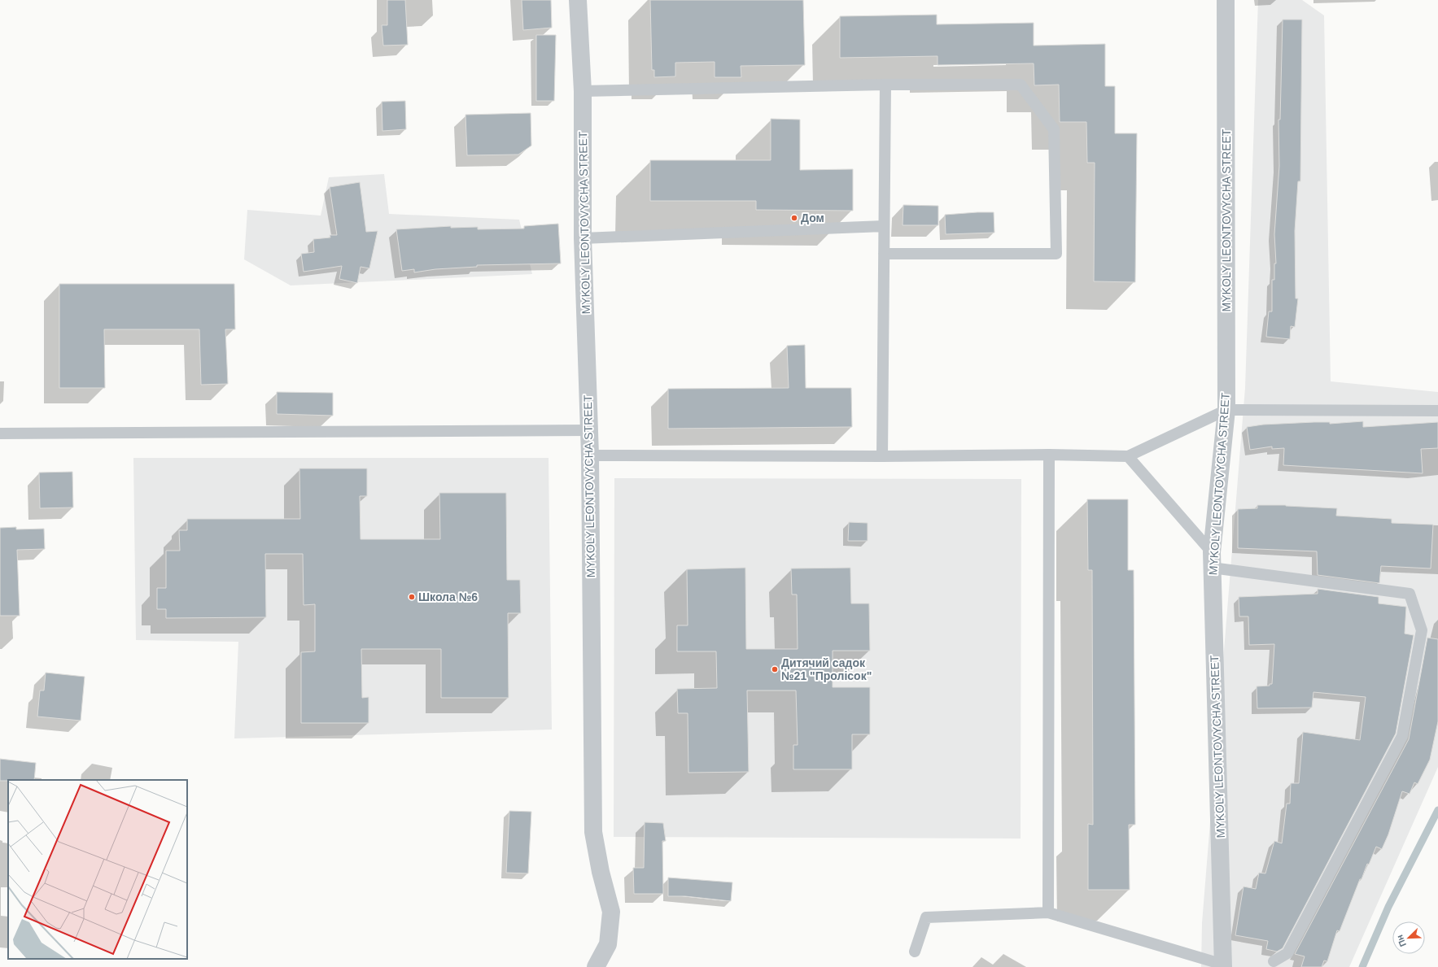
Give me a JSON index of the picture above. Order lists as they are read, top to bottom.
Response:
{
  "streets": {
    "street": ["MYKOLY LEONTOVYCHA STREET"]
  },
  "places": ["Дом", "Школа №6", "Дитячий садок №21 \"Пролісок\""],
  "north": "bottom left"
}
